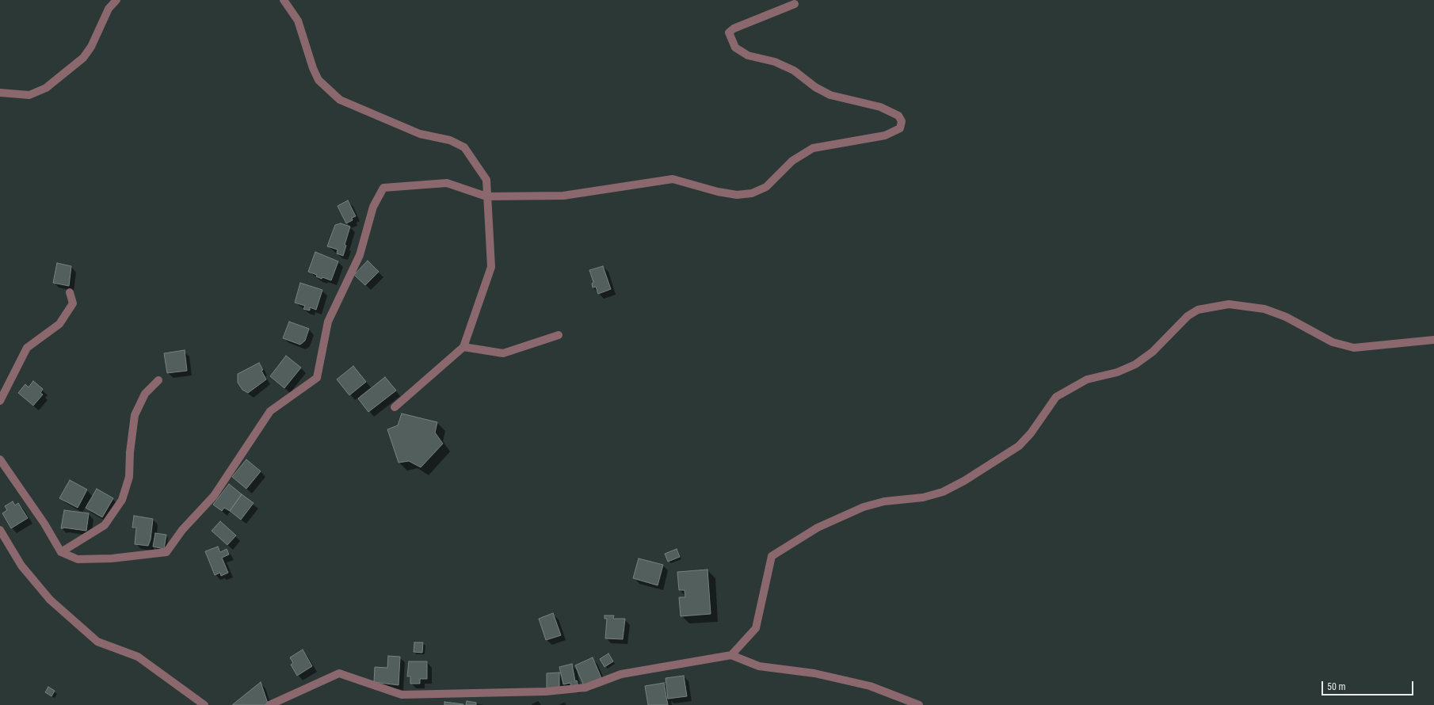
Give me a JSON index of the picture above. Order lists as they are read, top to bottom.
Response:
{
  "scale_bar": "50 m"
}
